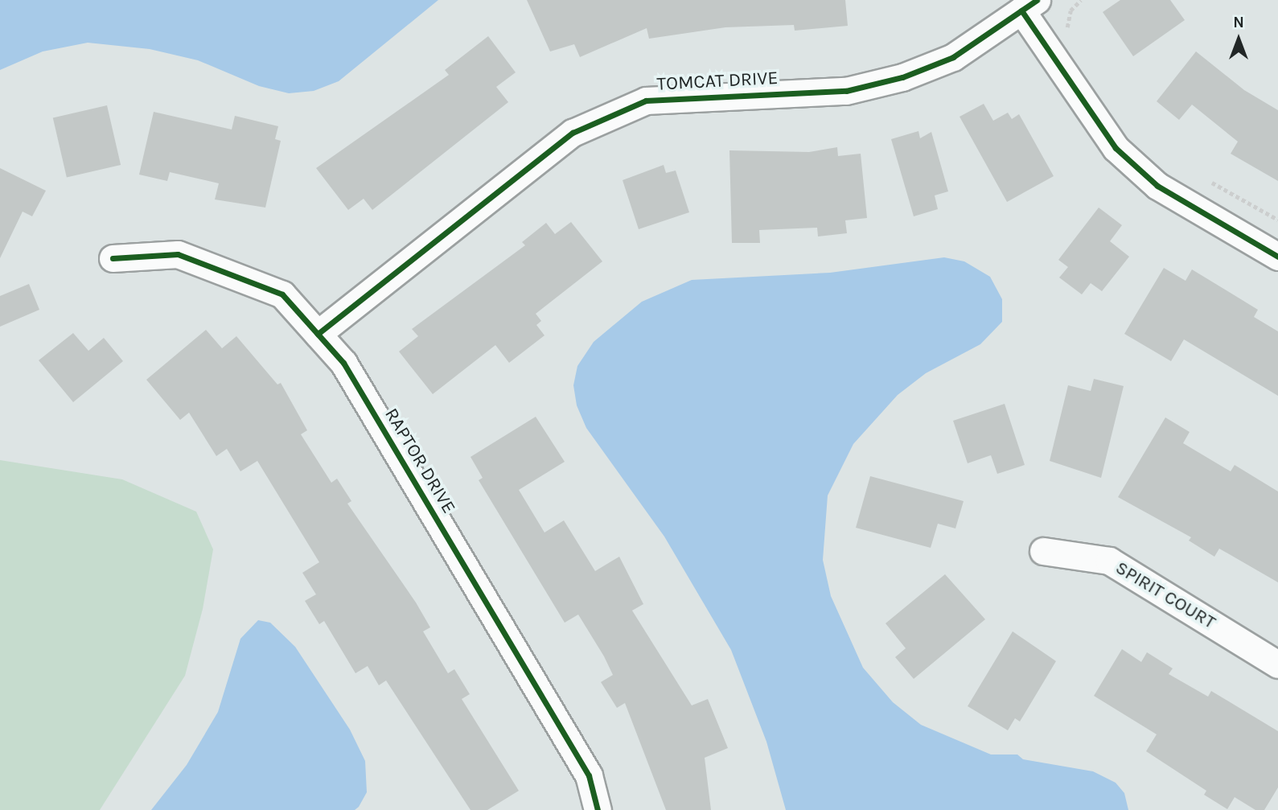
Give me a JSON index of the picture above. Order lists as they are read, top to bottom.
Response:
{
  "streets": {
    "street": ["TOMCAT DRIVE", "RAPTOR DRIVE", "SPIRIT COURT"]
  },
  "crossings": [
    ["TOMCAT DRIVE", "RAPTOR DRIVE"]
  ],
  "north": "top"
}
